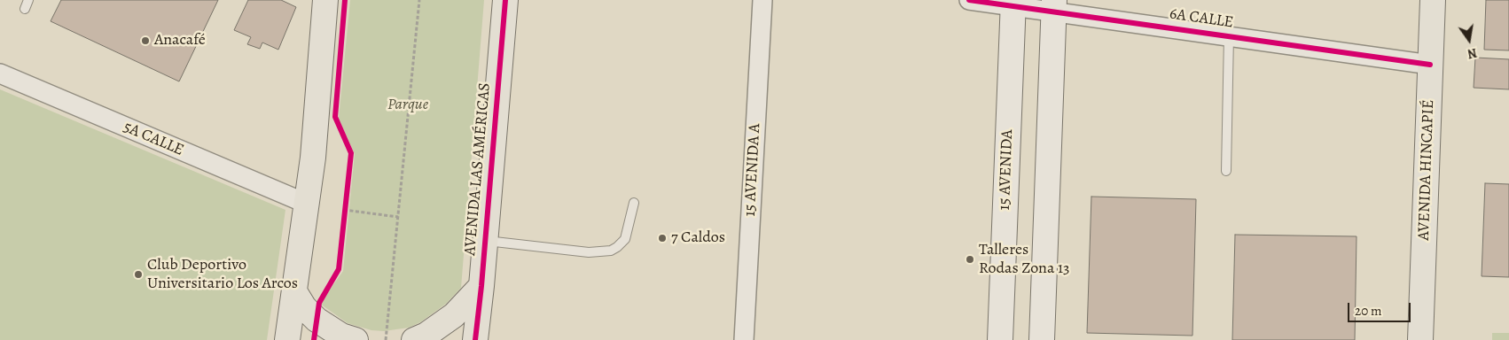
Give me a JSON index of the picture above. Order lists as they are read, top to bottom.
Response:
{
  "streets": {
    "main road": ["AVENIDA LAS AMÉRICAS", "AVENIDA HINCAPIÉ"],
    "street": [
      "6A CALLE",
      "5A CALLE",
      "15 AVENIDA A",
      "15 AVENIDA"
    ]
  },
  "crossings": [
    ["6A CALLE", "15 AVENIDA"],
    ["6A CALLE", "AVENIDA HINCAPIÉ"]
  ],
  "parks": ["Parque"],
  "places": [
    "Anacafé",
    "7 Caldos",
    "Talleres Rodas Zona 13",
    "Club Deportivo Universitario Los Arcos"
  ],
  "scale_bar": "20 m",
  "north": "bottom"
}
